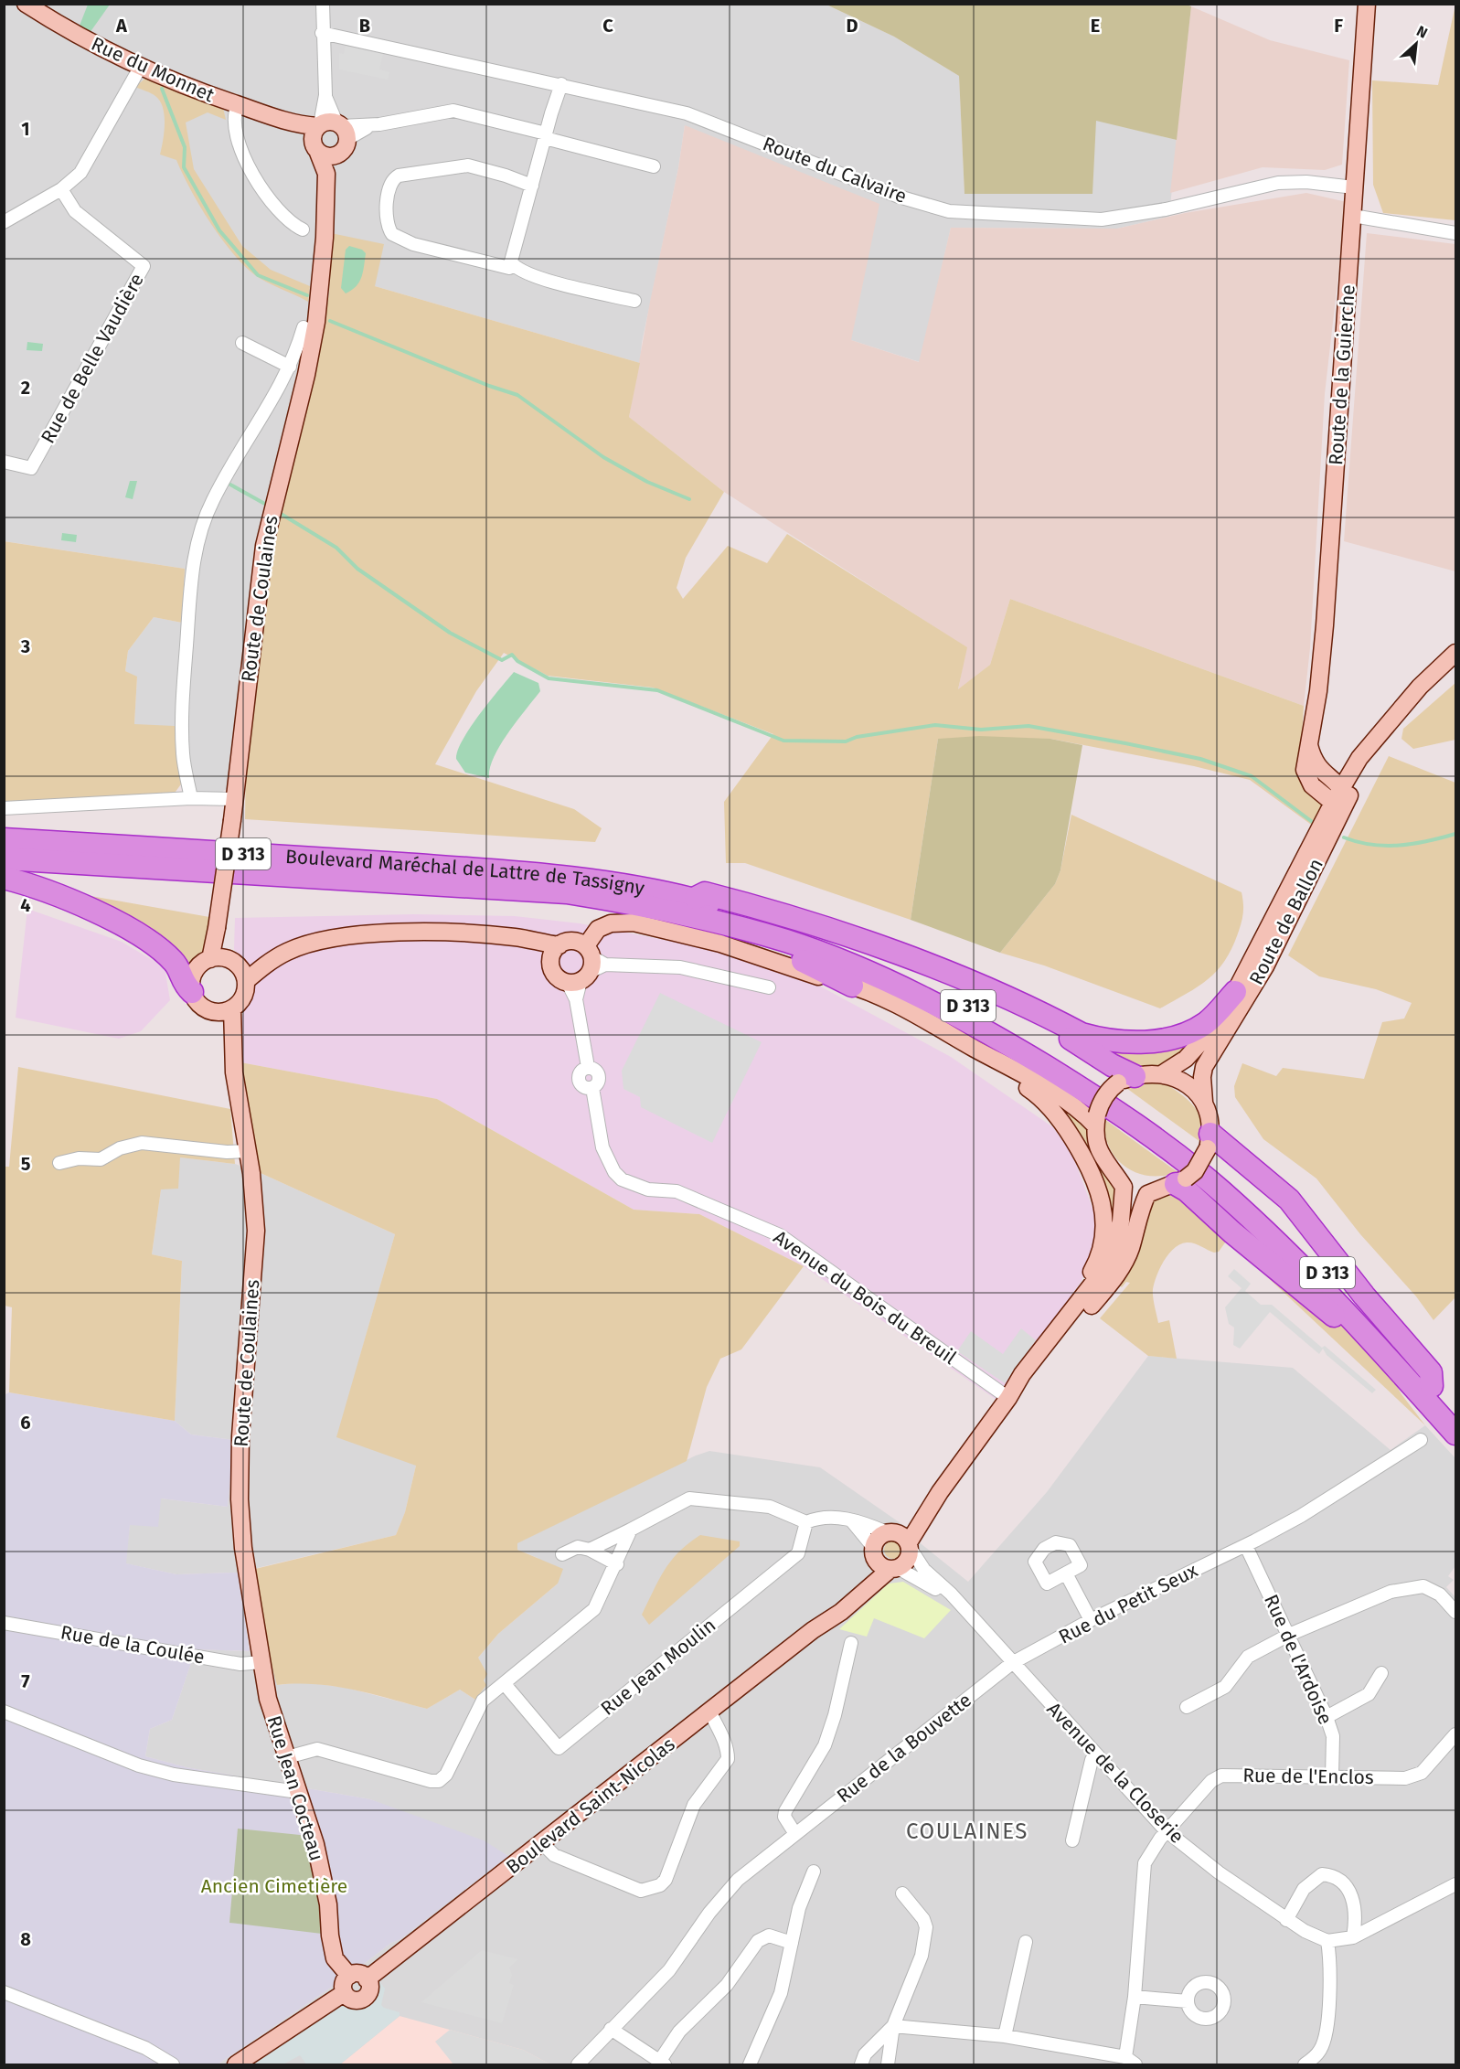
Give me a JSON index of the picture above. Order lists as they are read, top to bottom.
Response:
{
  "streets": {
    "highway": ["D 313", "Boulevard Maréchal de Lattre de Tassigny"],
    "main road": [
      "Rue du Monnet",
      "Route de la Guierche",
      "Route de Coulaines",
      "Route de Ballon",
      "Rue Jean Cocteau",
      "Boulevard Saint-Nicolas"
    ],
    "street": [
      "Route du Calvaire",
      "Rue de Belle Vaudière",
      "Avenue du Bois du Breuil",
      "Rue du Petit Seux",
      "Rue de la Coulée",
      "Rue de l'Ardoise",
      "Rue Jean Moulin",
      "Rue de la Bouvette",
      "Avenue de la Closerie",
      "Rue de l'Enclos"
    ]
  },
  "crossings": [
    ["Rue du Monnet", "Route de Coulaines"],
    ["Route du Calvaire", "Route de la Guierche"],
    ["Route de la Guierche", "Route de Ballon"],
    ["Route de Coulaines", "Rue de la Coulée"],
    ["Route de Coulaines", "Rue Jean Cocteau"],
    ["D 313", "Boulevard Maréchal de Lattre de Tassigny"],
    ["Rue du Petit Seux", "Rue de l'Ardoise"],
    ["Rue du Petit Seux", "Rue de la Bouvette"],
    ["Rue du Petit Seux", "Avenue de la Closerie"],
    ["Rue de la Coulée", "Rue Jean Cocteau"],
    ["Rue de l'Ardoise", "Rue de l'Enclos"],
    ["Rue de la Bouvette", "Avenue de la Closerie"],
    ["Avenue de la Closerie", "Rue de l'Enclos"],
    ["Avenue de la Closerie", "Boulevard Saint-Nicolas"],
    ["Rue Jean Cocteau", "Boulevard Saint-Nicolas"]
  ],
  "districts": ["COULAINES"],
  "parks": ["Ancien Cimetière"],
  "north": "top right",
  "grid": {
    "columns": [
      "A",
      "B",
      "C",
      "D",
      "E",
      "F"
    ],
    "rows": [
      "1",
      "2",
      "3",
      "4",
      "5",
      "6",
      "7",
      "8"
    ]
  }
}
